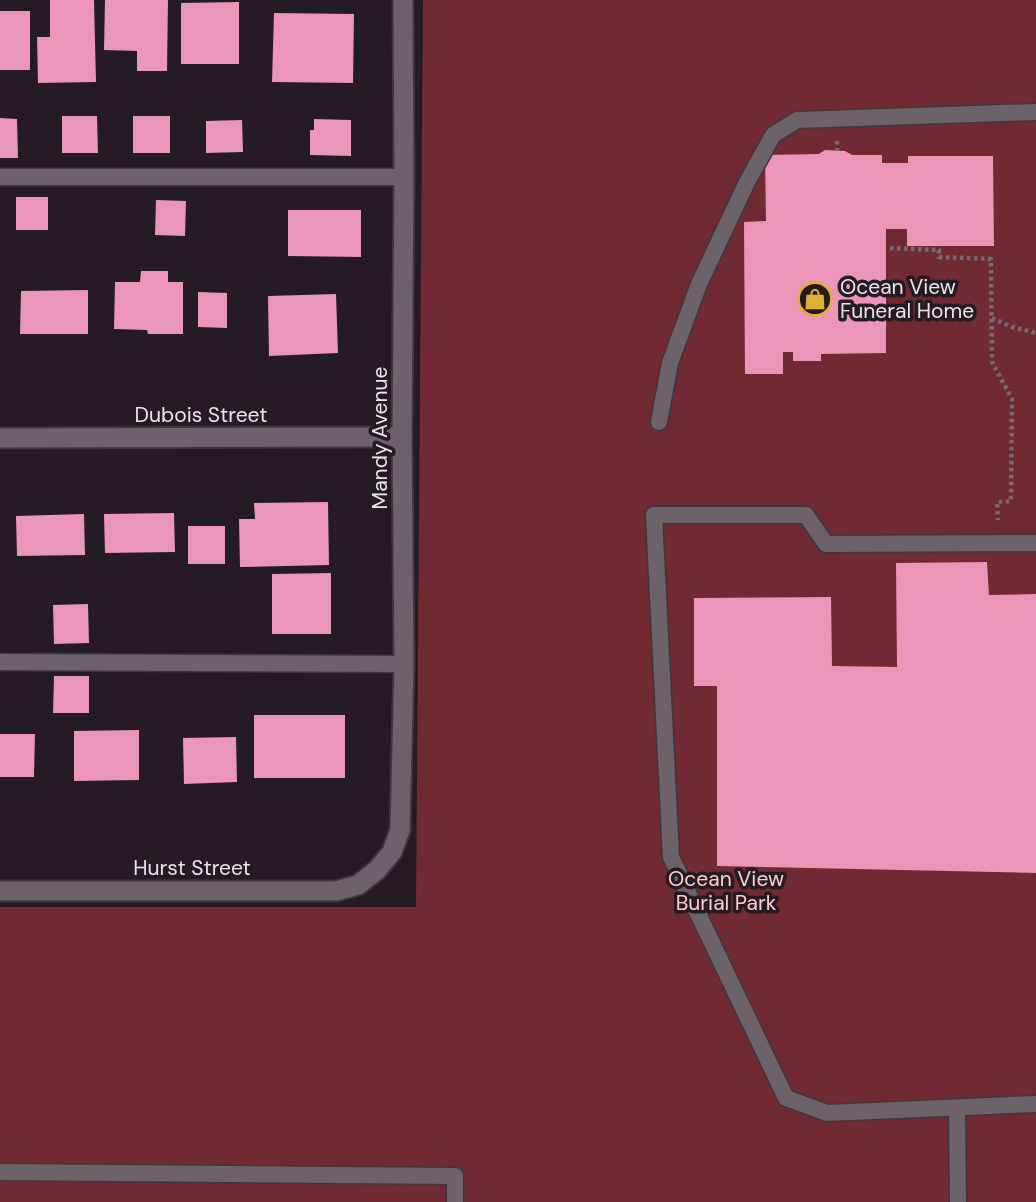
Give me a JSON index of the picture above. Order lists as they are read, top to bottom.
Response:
{
  "streets": {
    "street": ["Dubois Street", "Mandy Avenue", "Hurst Street"]
  },
  "crossings": [
    ["Dubois Street", "Mandy Avenue"],
    ["Mandy Avenue", "Hurst Street"]
  ],
  "parks": ["Ocean View Burial Park"],
  "places": {
    "shop": ["Ocean View Funeral Home"]
  }
}
